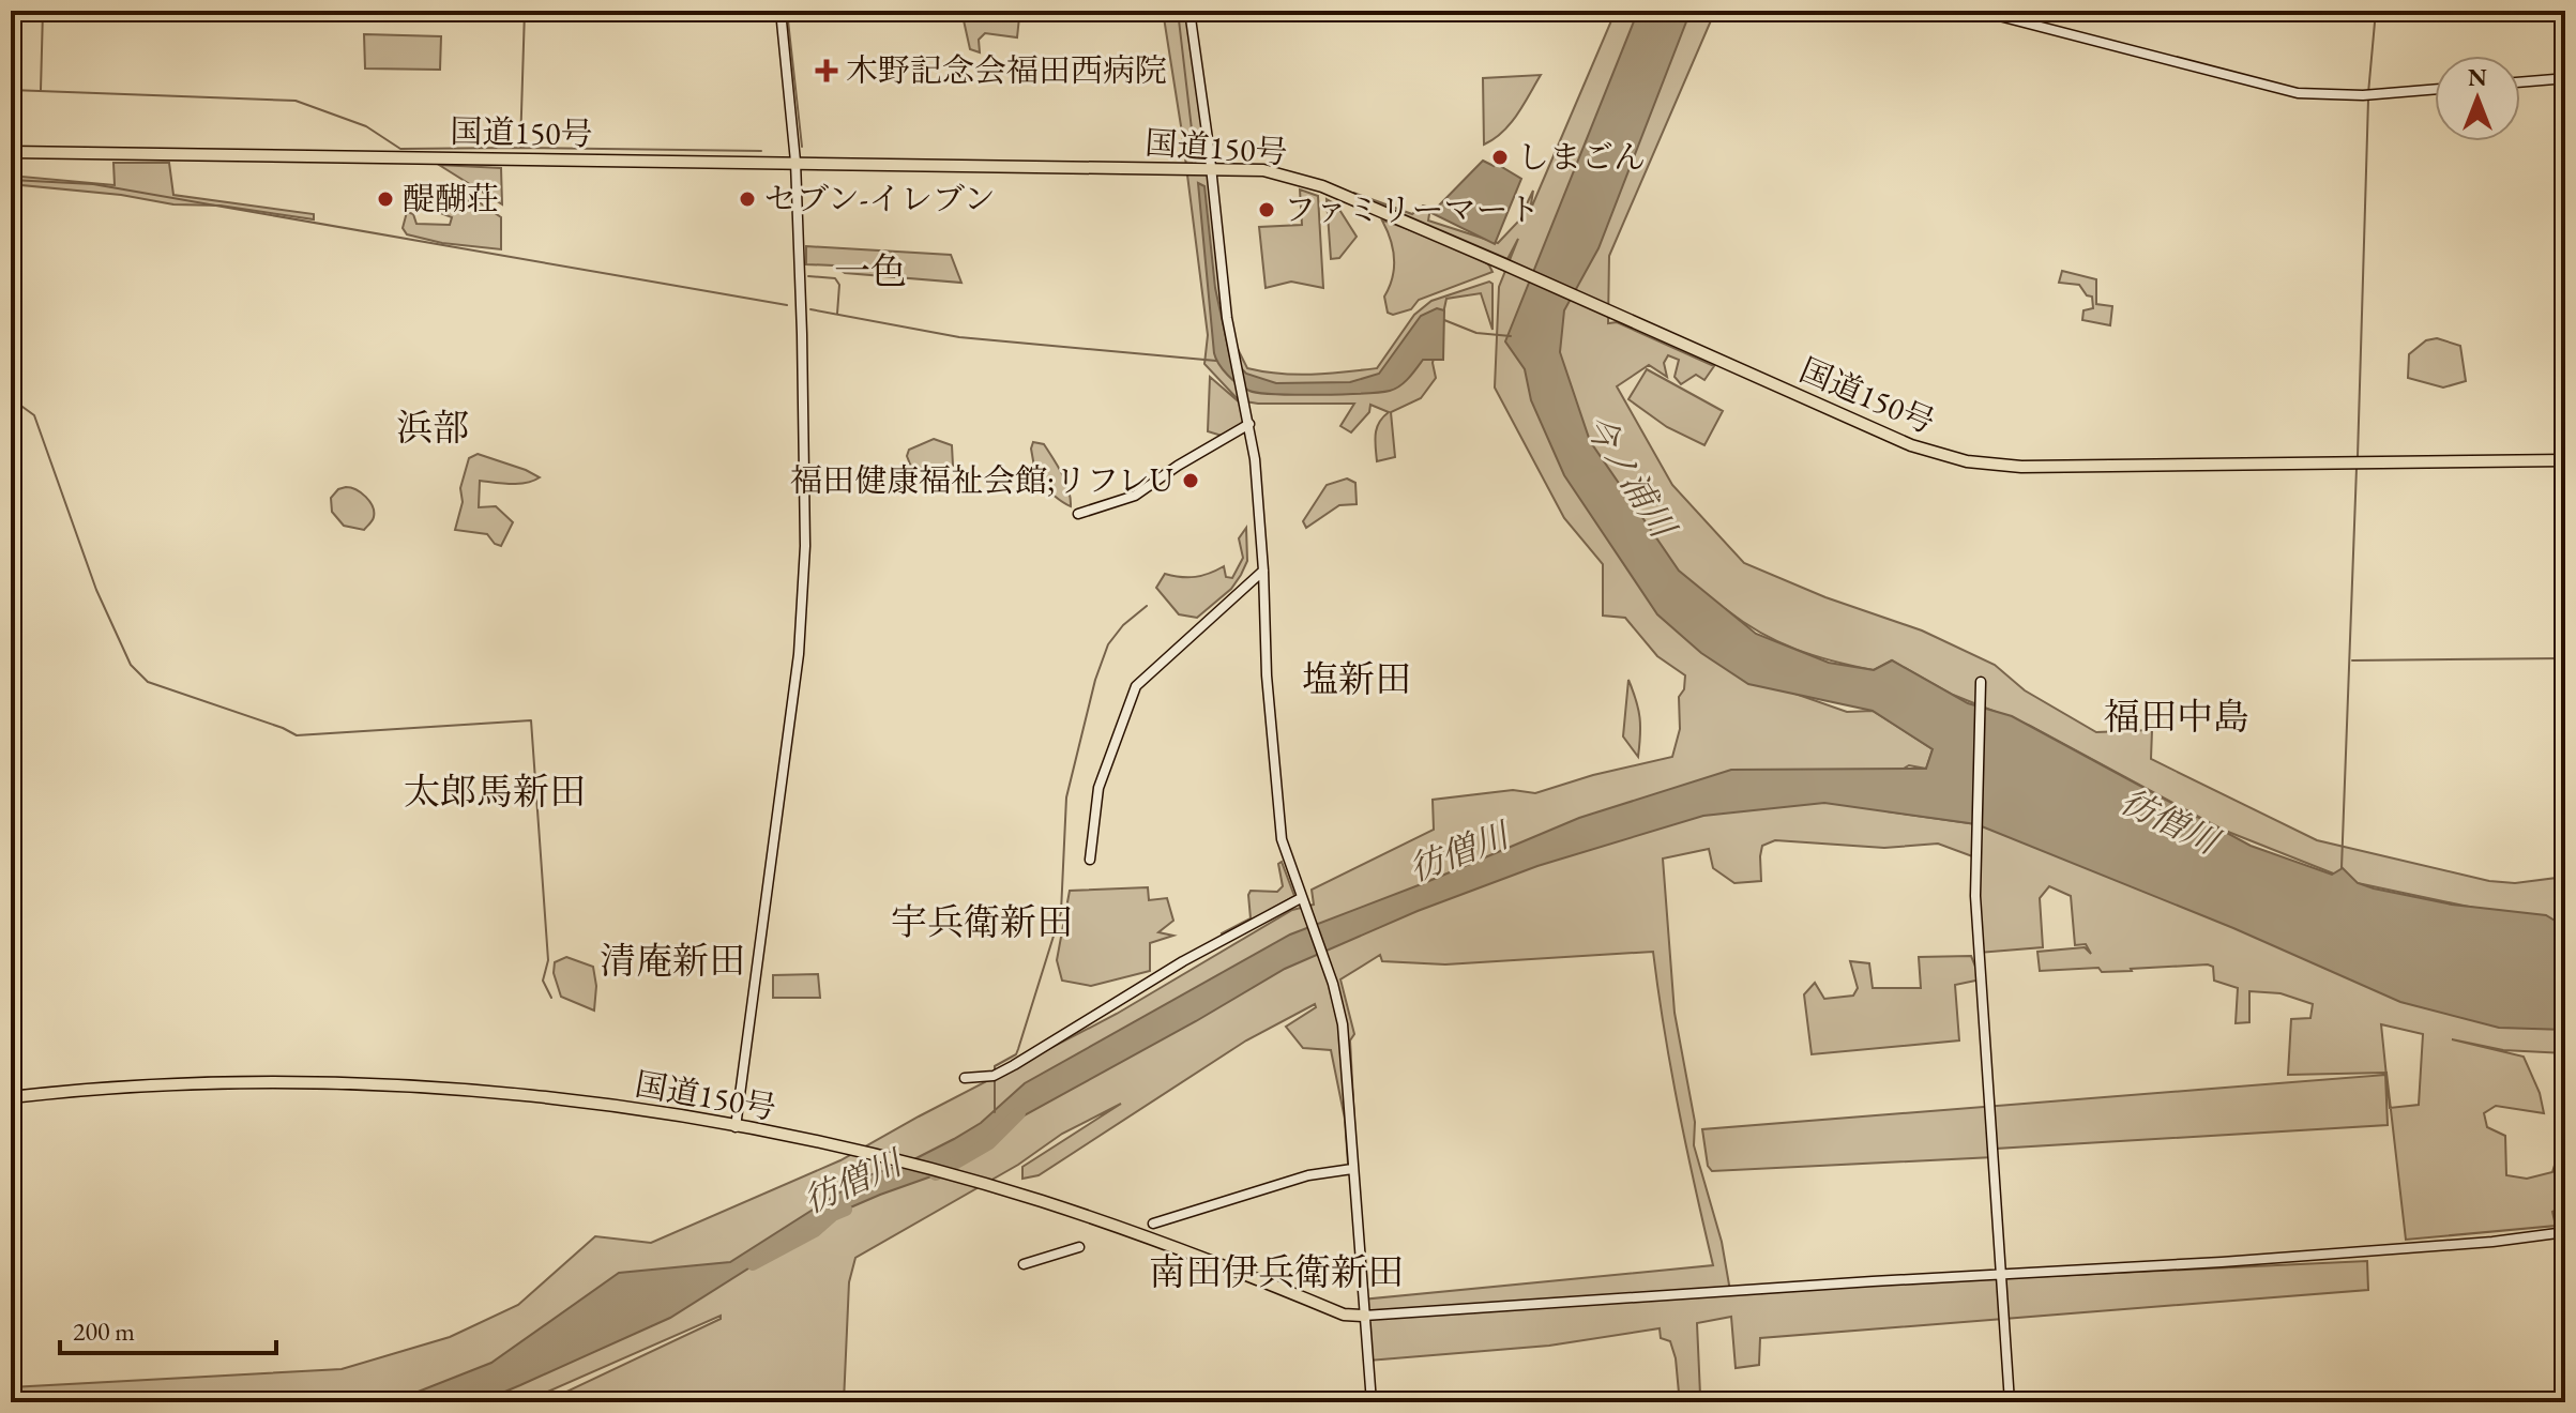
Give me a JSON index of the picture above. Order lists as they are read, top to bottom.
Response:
{
  "streets": {
    "highway": ["国道150号"]
  },
  "districts": [
    "一色",
    "浜部",
    "塩新田",
    "福田中島",
    "太郎馬新田",
    "宇兵衛新田",
    "清庵新田",
    "南田伊兵衛新田"
  ],
  "water": ["今ノ浦川", "彷僧川"],
  "places": {
    "health": ["木野記念会福田西病院"],
    "other": [
      "しまごん",
      "醍醐荘",
      "セブン-イレブン",
      "ファミリーマート",
      "福田健康福祉会館;リフレU"
    ]
  },
  "scale_bar": "200 m",
  "north": "top"
}
